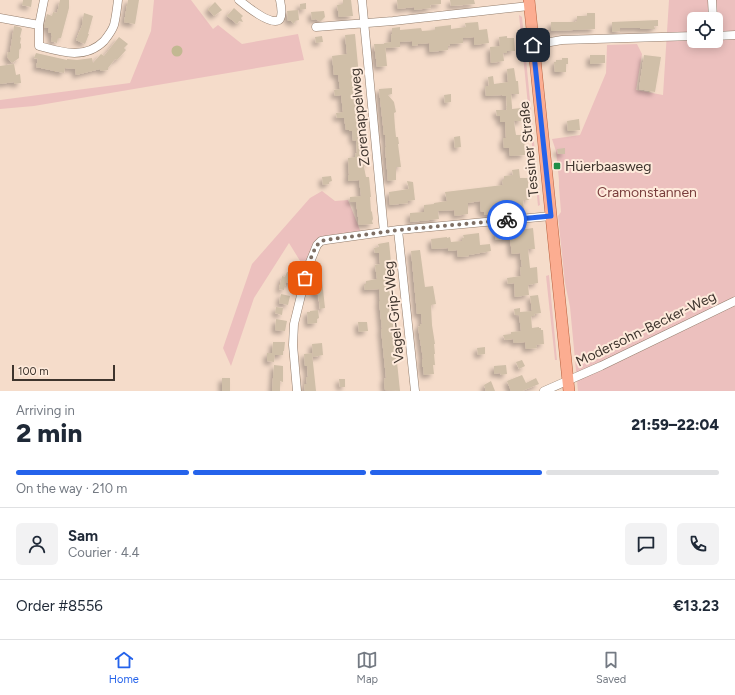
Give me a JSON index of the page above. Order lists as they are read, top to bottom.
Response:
{
  "streets": {
    "main road": ["Tessiner Straße"],
    "street": ["Zorenappelweg", "Vagel-Grip-Weg", "Modersohn-Becker-Weg"]
  },
  "crossings": [
    ["Tessiner Straße", "Modersohn-Becker-Weg"]
  ],
  "parks": ["Cramonstannen"],
  "places": {
    "transit": ["Hüerbaasweg"]
  },
  "scale_bar": "100 m",
  "page": {
    "scale": "100 m",
    "heading": ["2 min", "Arriving in", "21:59–22:04"],
    "panel": [
      "Sam",
      "Courier · 4.4",
      "Order #8556",
      "€13.23"
    ],
    "bar": "On the way · 210 m",
    "tabs": ["Home", "Map", "Saved"]
  }
}
